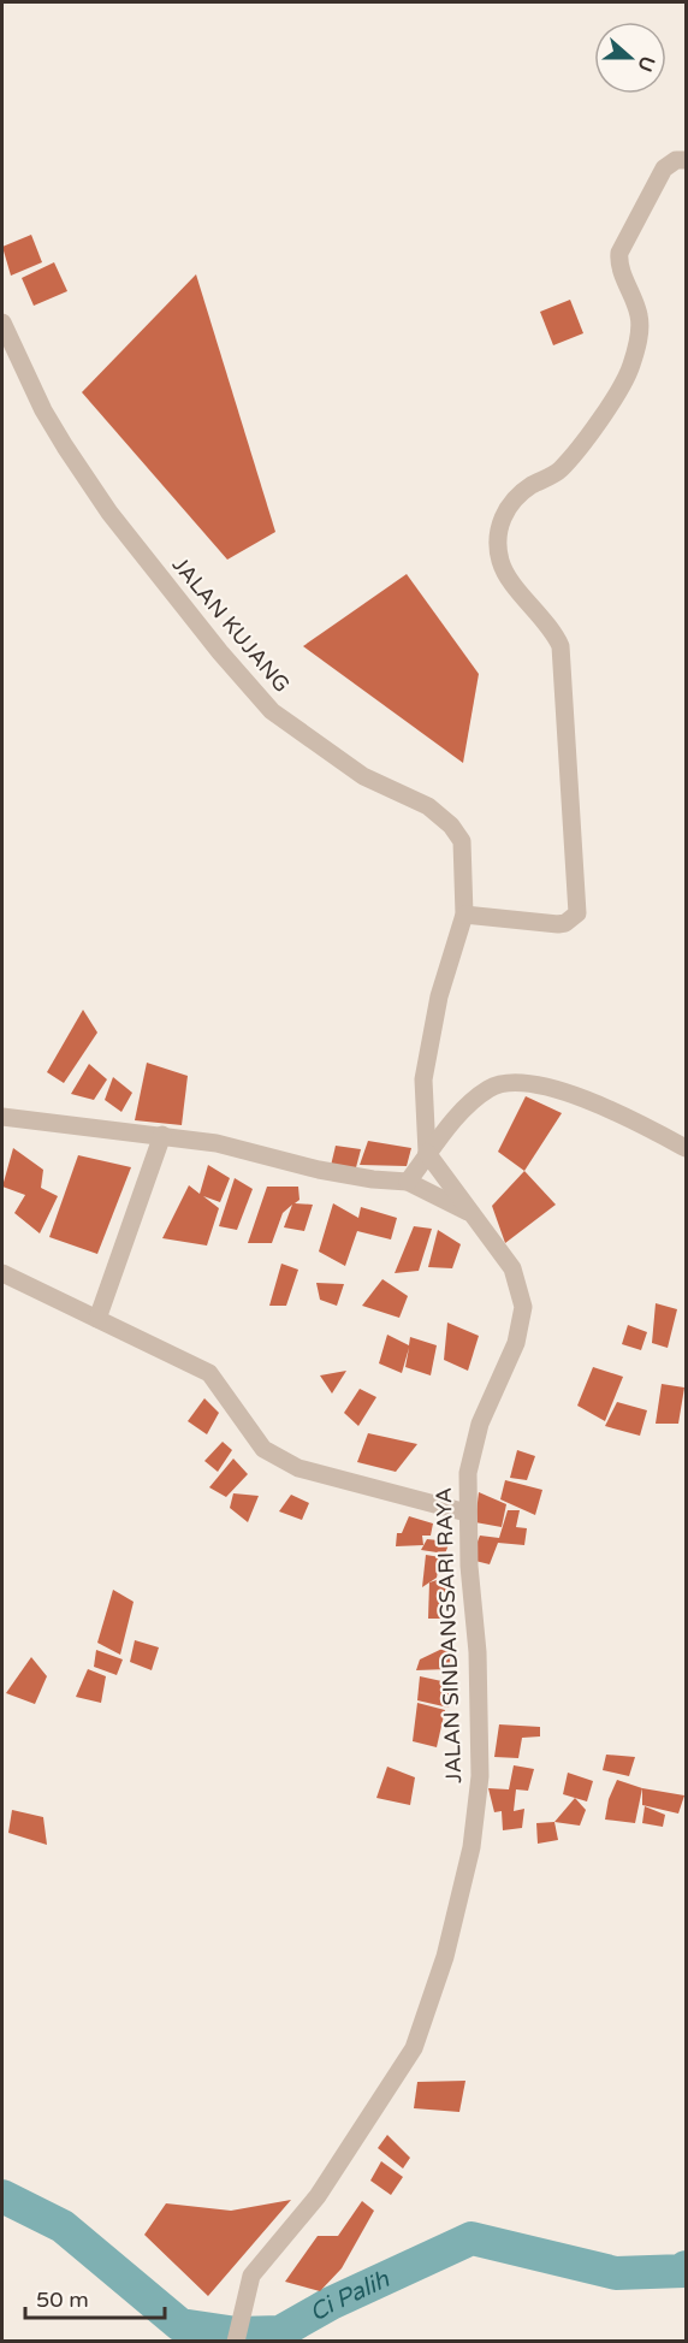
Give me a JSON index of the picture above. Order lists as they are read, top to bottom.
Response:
{
  "streets": {
    "street": ["JALAN KUJANG", "JALAN SINDANGSARI RAYA"]
  },
  "crossings": [
    ["JALAN KUJANG", "JALAN SINDANGSARI RAYA"]
  ],
  "water": ["Ci Palih"],
  "scale_bar": "50 m",
  "north": "right"
}
